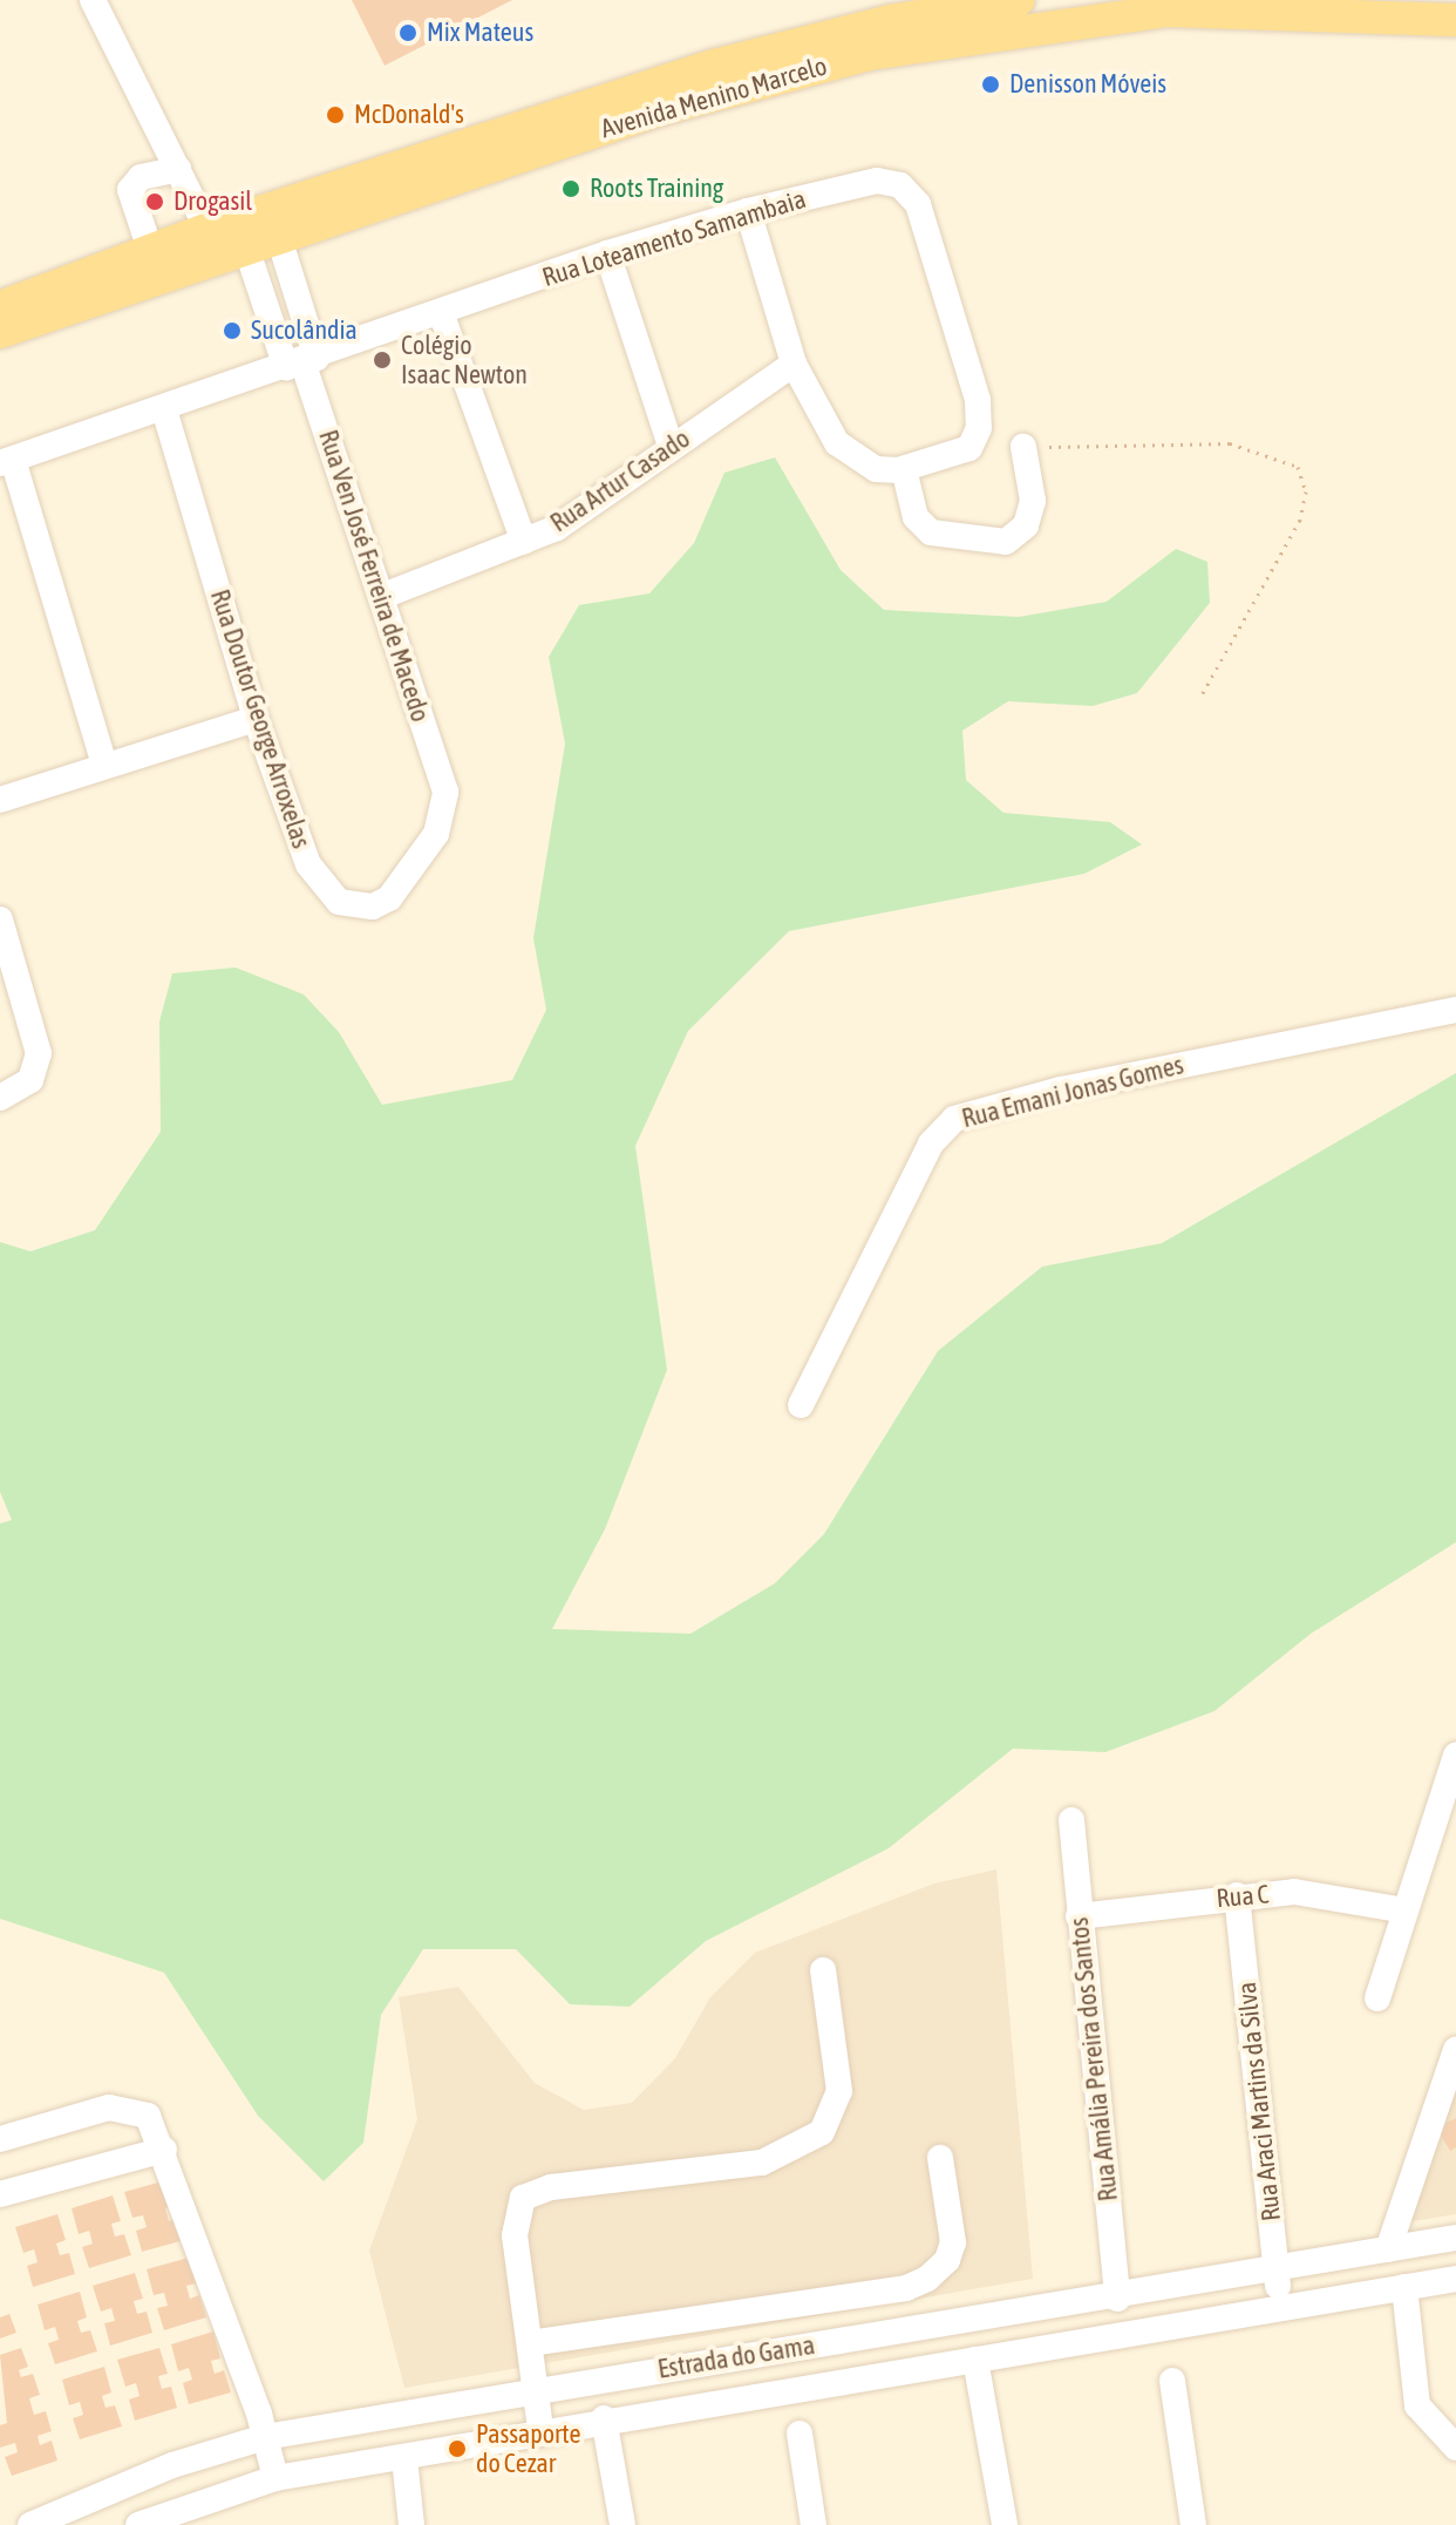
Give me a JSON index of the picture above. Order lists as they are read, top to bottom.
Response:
{
  "streets": {
    "main road": ["Avenida Menino Marcelo"],
    "street": [
      "Rua Loteamento Samambaia",
      "Rua Artur Casado",
      "Rua Ven José Ferreira de Macedo",
      "Rua Doutor George Arroxelas",
      "Rua Emani Jonas Gomes",
      "Rua C",
      "Rua Amália Pereira dos Santos",
      "Rua Araci Martins da Silva",
      "Estrada do Gama"
    ]
  },
  "crossings": [
    ["Avenida Menino Marcelo", "Rua Ven José Ferreira de Macedo"],
    ["Rua Loteamento Samambaia", "Rua Ven José Ferreira de Macedo"],
    ["Rua Loteamento Samambaia", "Rua Doutor George Arroxelas"],
    ["Rua Artur Casado", "Rua Ven José Ferreira de Macedo"],
    ["Rua Ven José Ferreira de Macedo", "Rua Doutor George Arroxelas"],
    ["Rua C", "Rua Amália Pereira dos Santos"],
    ["Rua C", "Rua Araci Martins da Silva"],
    ["Rua Amália Pereira dos Santos", "Estrada do Gama"],
    ["Rua Araci Martins da Silva", "Estrada do Gama"]
  ],
  "places": [
    "Mix Mateus",
    "Denisson Móveis",
    "McDonald's",
    "Roots Training",
    "Drogasil",
    "Sucolândia",
    "Colégio Isaac Newton",
    "Passaporte do Cezar"
  ]
}
